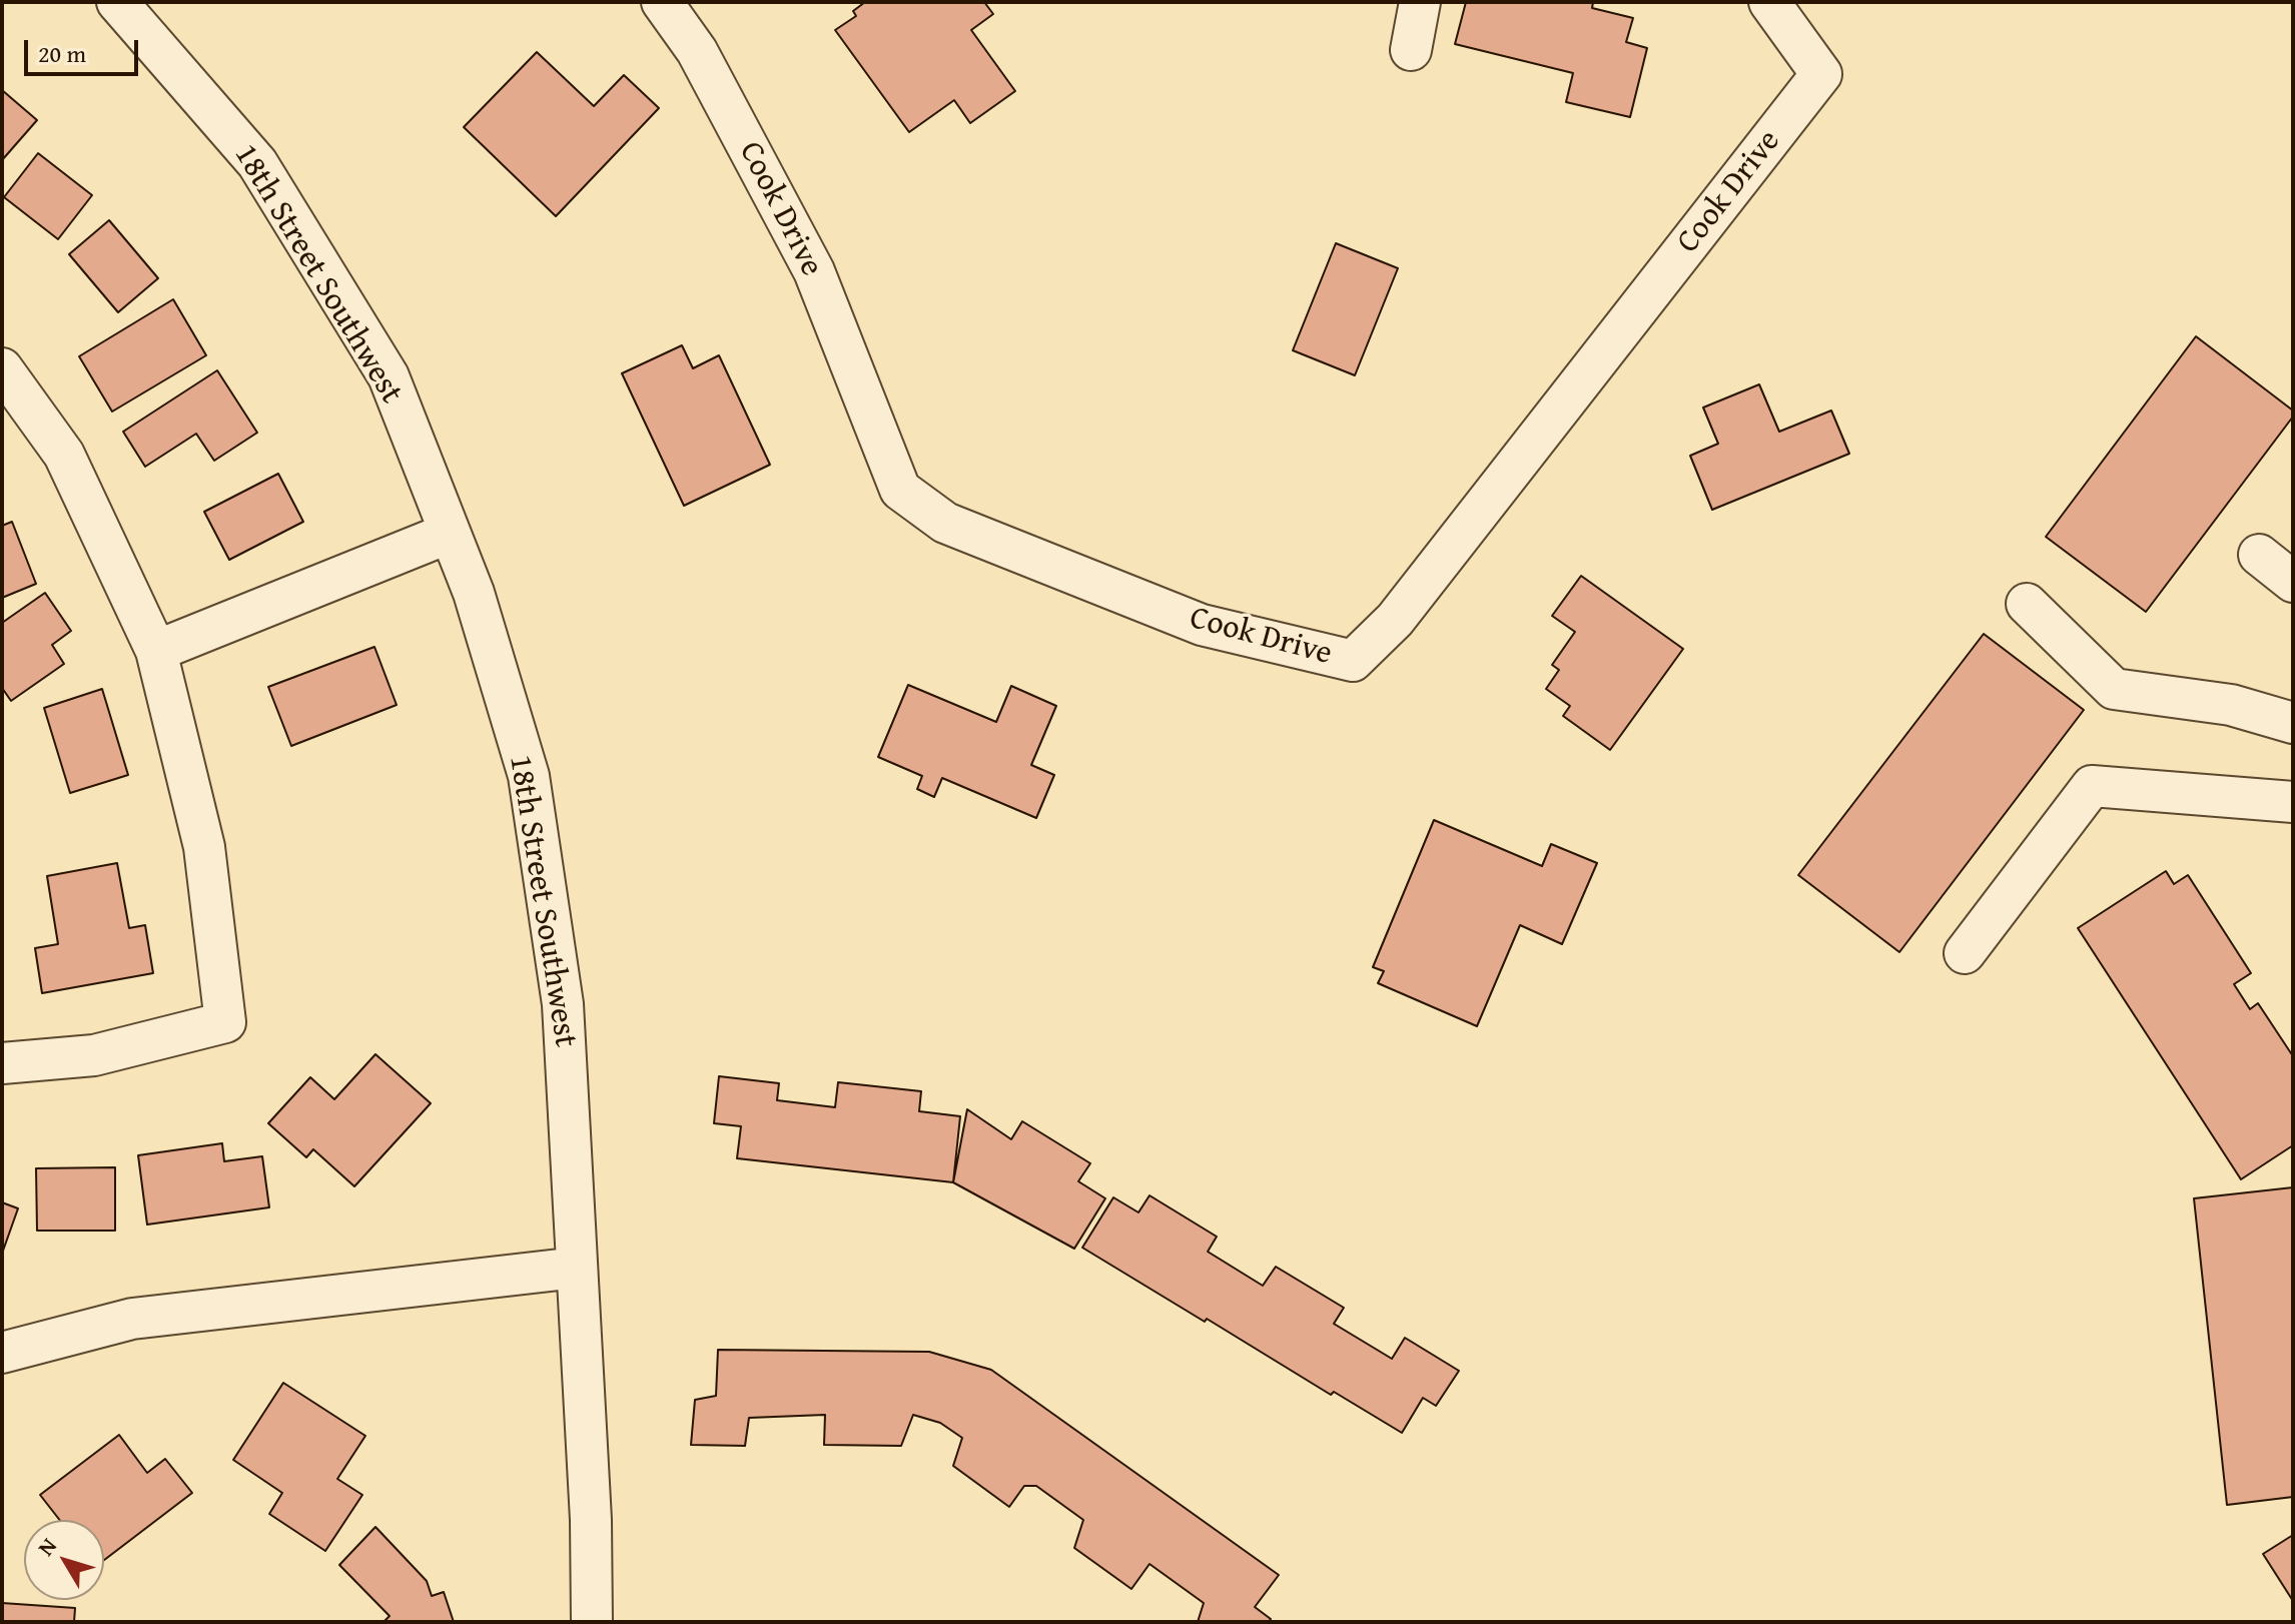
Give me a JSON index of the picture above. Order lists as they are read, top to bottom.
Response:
{
  "streets": {
    "street": ["Cook Drive", "18th Street Southwest"]
  },
  "scale_bar": "20 m",
  "north": "top left"
}
